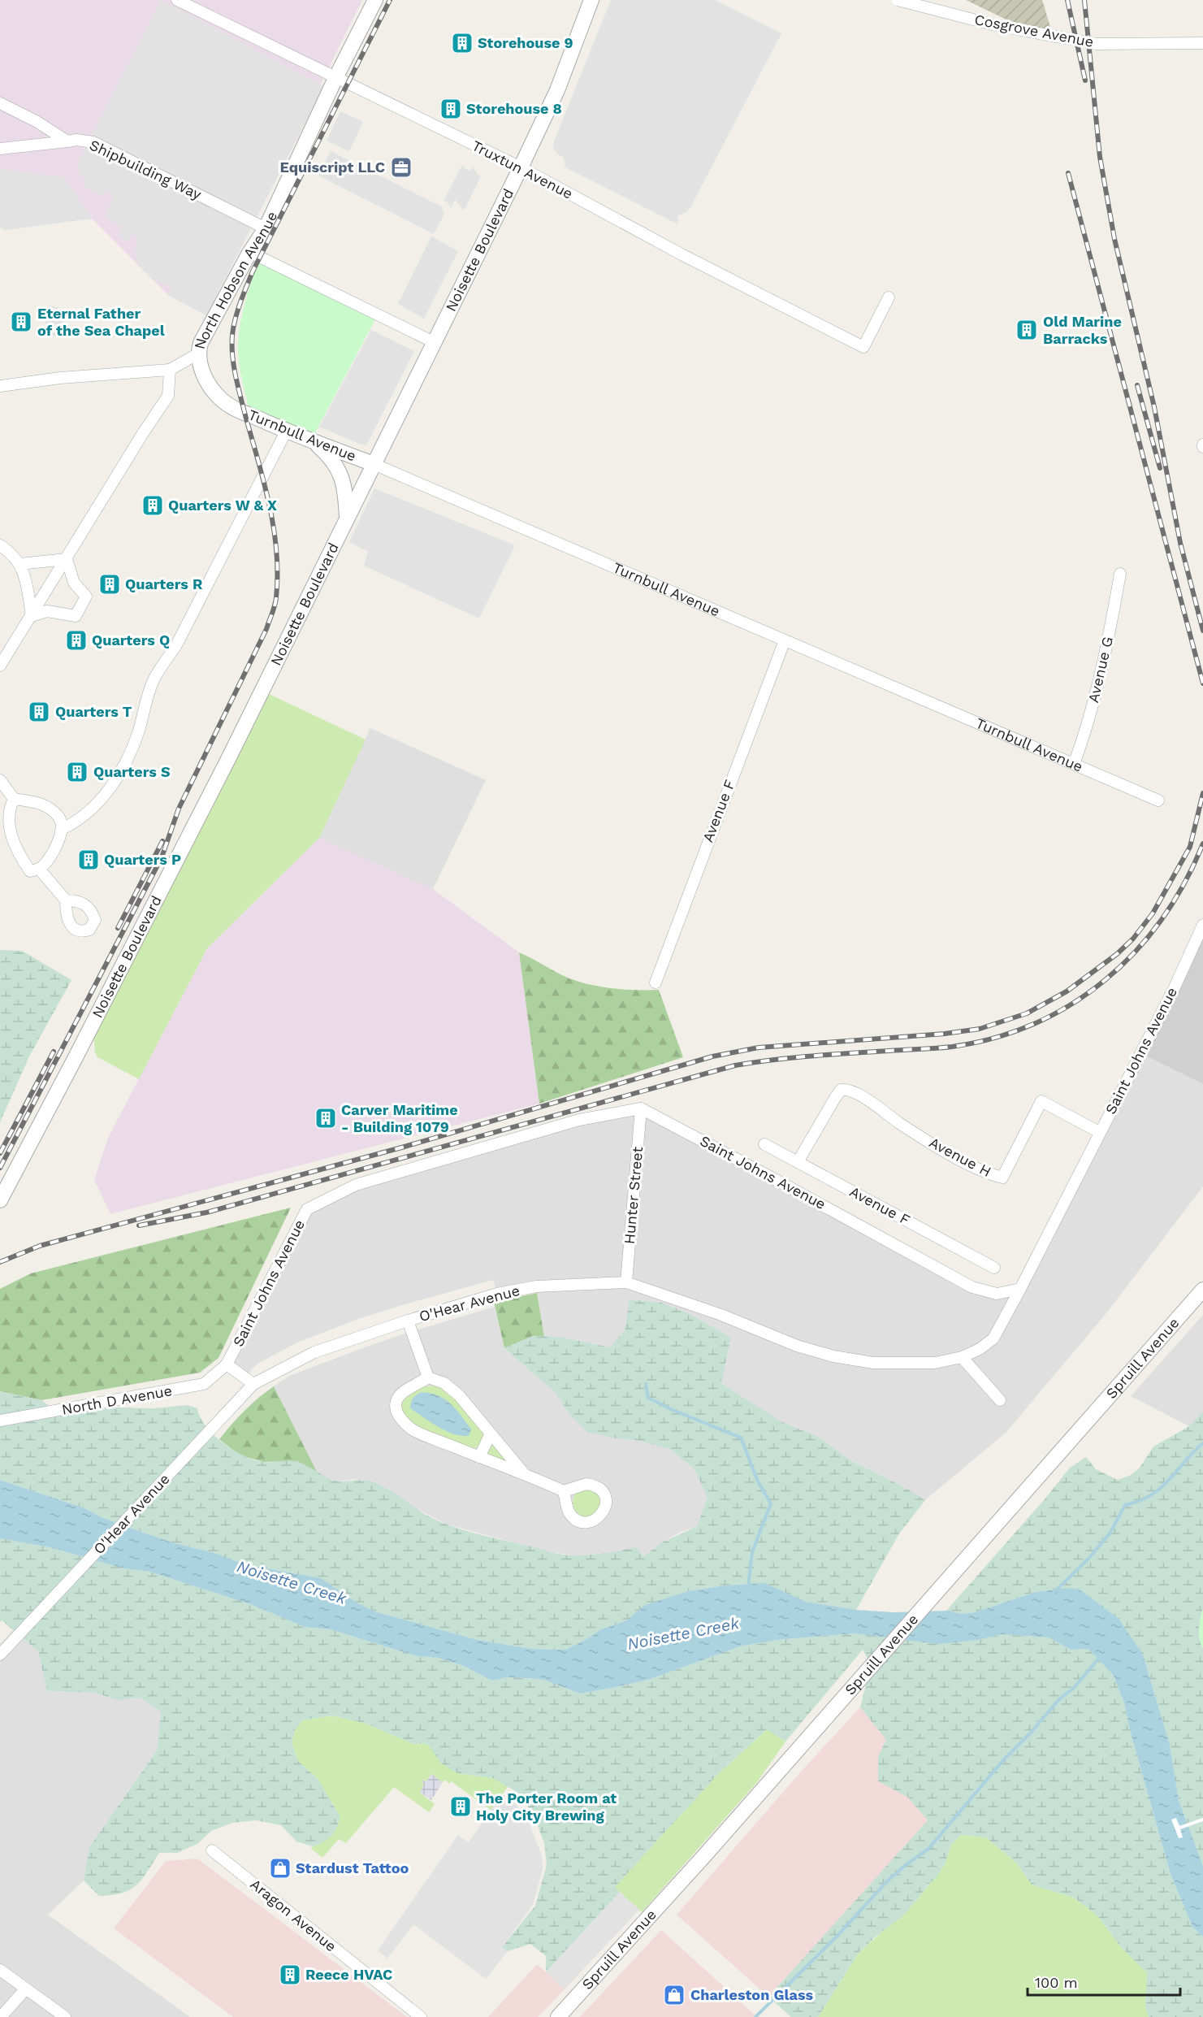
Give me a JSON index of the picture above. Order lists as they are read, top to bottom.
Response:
{
  "streets": {
    "street": [
      "Cosgrove Avenue",
      "Shipbuilding Way",
      "Truxtun Avenue",
      "Noisette Boulevard",
      "North Hobson Avenue",
      "Turnbull Avenue",
      "Avenue G",
      "Avenue F",
      "Saint Johns Avenue",
      "Avenue H",
      "Hunter Street",
      "O'Hear Avenue",
      "Spruill Avenue",
      "North D Avenue",
      "Aragon Avenue"
    ]
  },
  "crossings": [
    ["Shipbuilding Way", "North Hobson Avenue"],
    ["Truxtun Avenue", "Noisette Boulevard"],
    ["Truxtun Avenue", "North Hobson Avenue"],
    ["Noisette Boulevard", "Turnbull Avenue"],
    ["North Hobson Avenue", "Turnbull Avenue"],
    ["Turnbull Avenue", "Avenue G"],
    ["Turnbull Avenue", "Avenue F"],
    ["Avenue F", "Avenue H"],
    ["Saint Johns Avenue", "Avenue H"],
    ["Saint Johns Avenue", "Hunter Street"],
    ["Saint Johns Avenue", "O'Hear Avenue"],
    ["Saint Johns Avenue", "North D Avenue"],
    ["Hunter Street", "O'Hear Avenue"]
  ],
  "water": ["Noisette Creek"],
  "places": {
    "building": [
      "Storehouse 9",
      "Storehouse 8",
      "Eternal Father of the Sea Chapel",
      "Old Marine Barracks",
      "Quarters W & X",
      "Quarters R",
      "Quarters Q",
      "Quarters T",
      "Quarters S",
      "Quarters P",
      "Carver Maritime - Building 1079",
      "The Porter Room at Holy City Brewing",
      "Reece HVAC"
    ],
    "office": ["Equiscript LLC"],
    "shop": ["Stardust Tattoo", "Charleston Glass"]
  },
  "scale_bar": "100 m"
}
